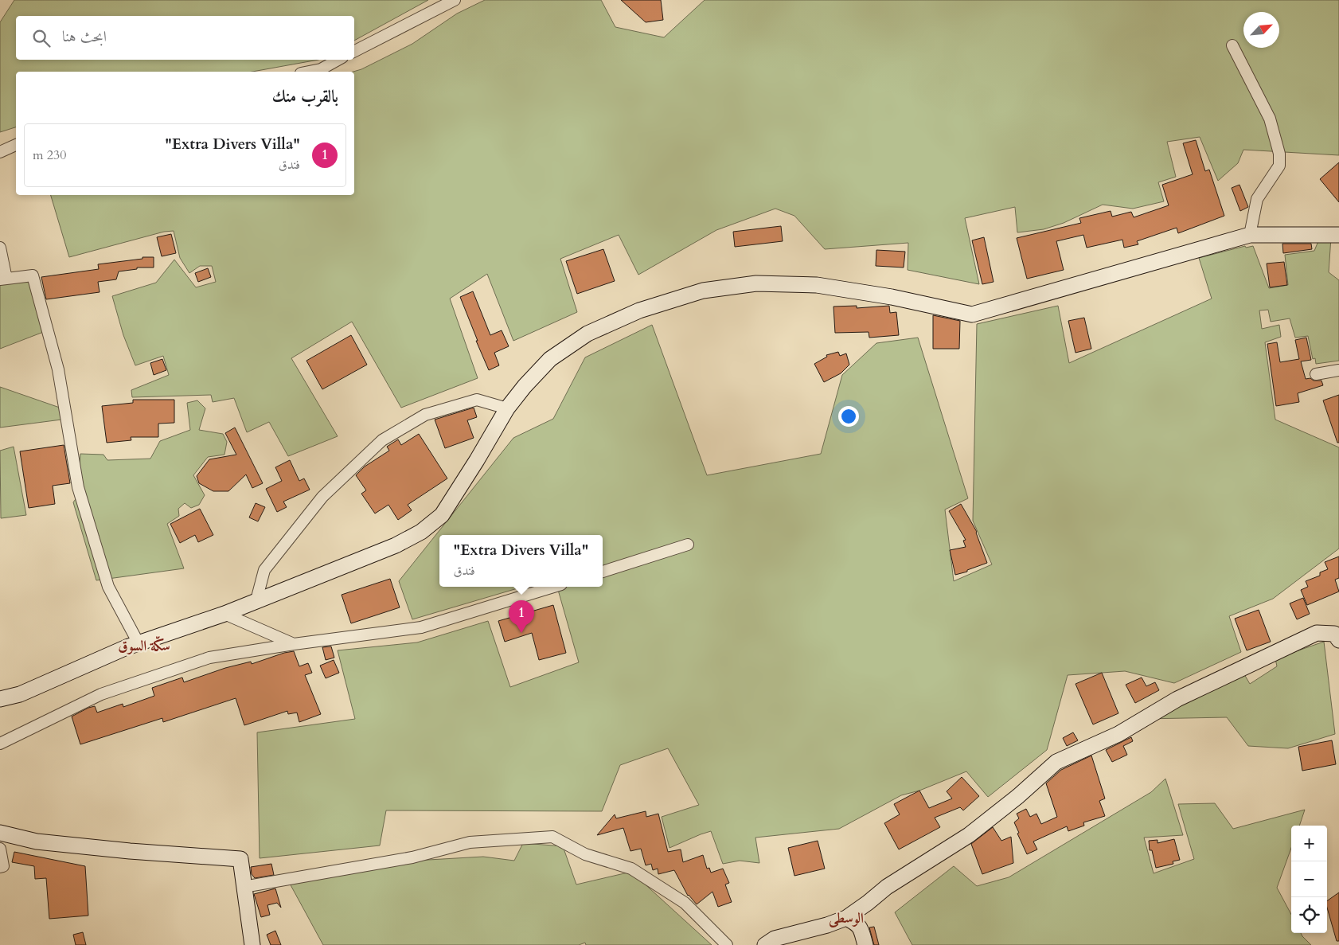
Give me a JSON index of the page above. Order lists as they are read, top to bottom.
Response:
{
  "districts": ["سكّة السوق", "الوسطى"],
  "north": "top right",
  "page": {
    "search": "ابحث هنا",
    "heading": "بالقرب منك",
    "list": [
      {
        "mark": "1",
        "name": "\"Extra Divers Villa\"",
        "note": "فندق",
        "value": "230 m"
      }
    ],
    "popup": ["\"Extra Divers Villa\"", "فندق"],
    "pins": "1",
    "map_buttons": ["+", "−"]
  }
}
